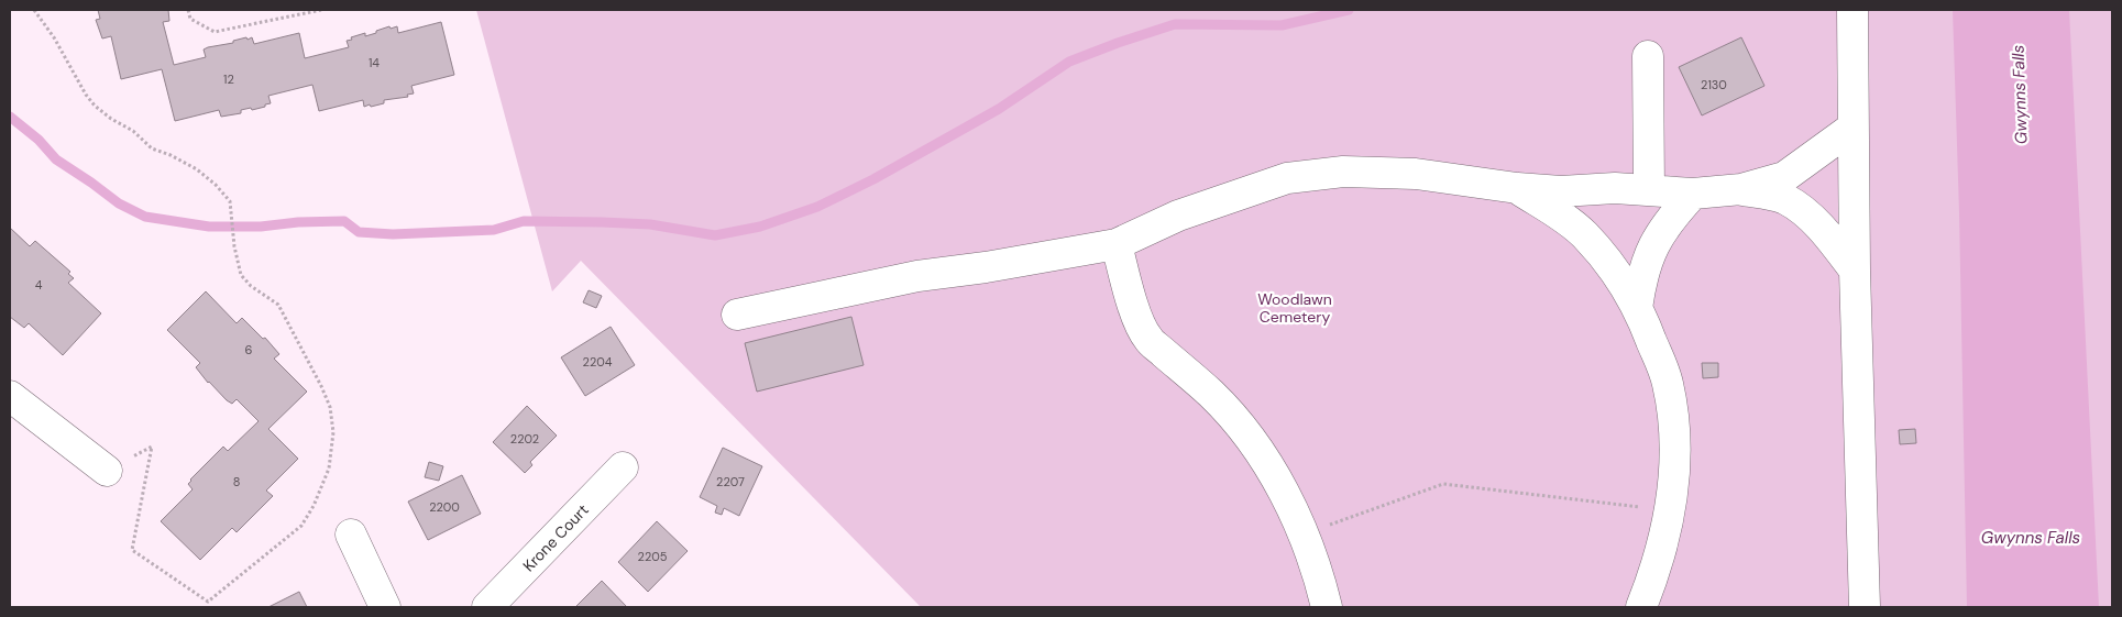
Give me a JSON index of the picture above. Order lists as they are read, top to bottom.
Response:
{
  "streets": {
    "street": ["Krone Court"]
  },
  "water": ["Gwynns Falls"],
  "parks": ["Woodlawn Cemetery"],
  "house_numbers": [
    "14",
    "12",
    "2130",
    "4",
    "6",
    "2204",
    "2202",
    "8",
    "2207",
    "2200",
    "2205"
  ]
}
